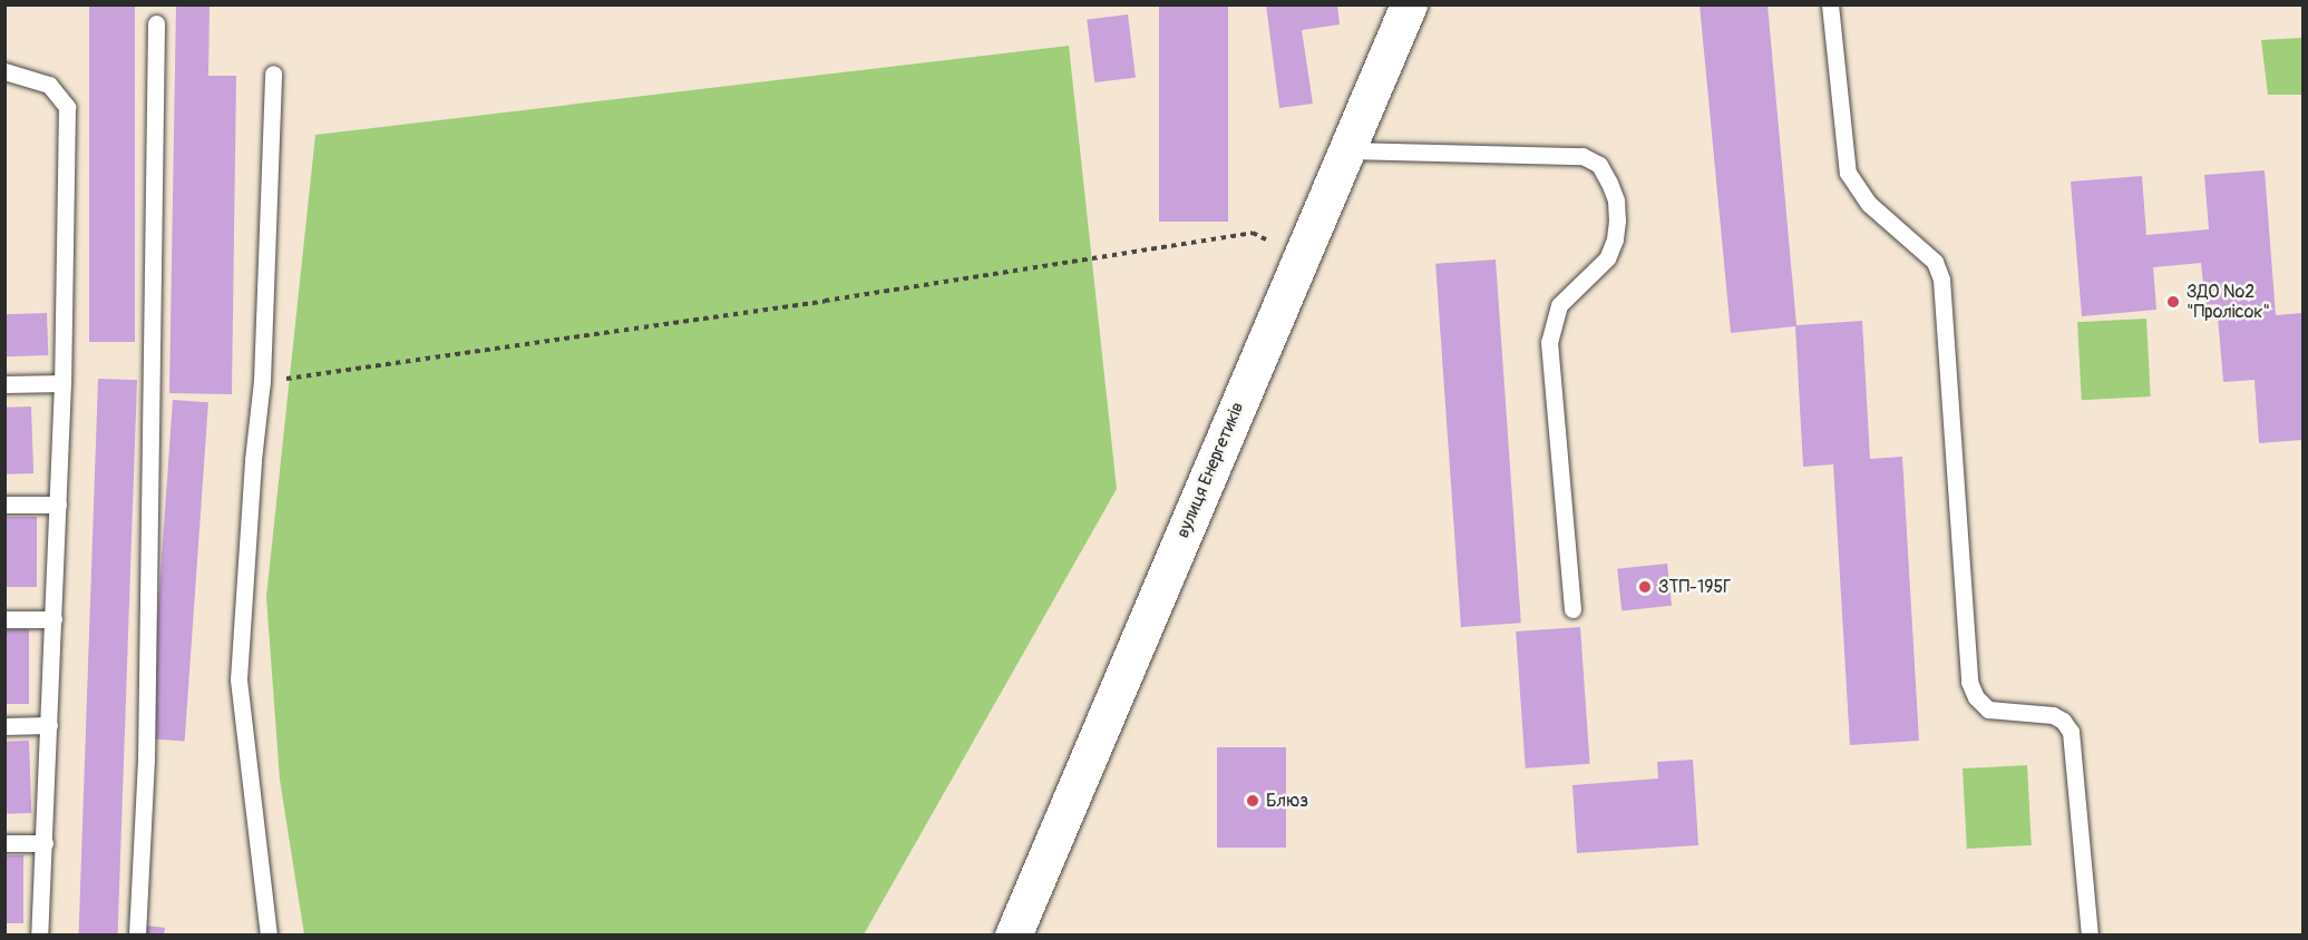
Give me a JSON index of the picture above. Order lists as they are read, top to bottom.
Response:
{
  "streets": {
    "street": ["вулиця Енергетиків"]
  },
  "places": ["ЗДО №2 \"Пролісок\"", "ЗТП-195Г", "Блюз"]
}
